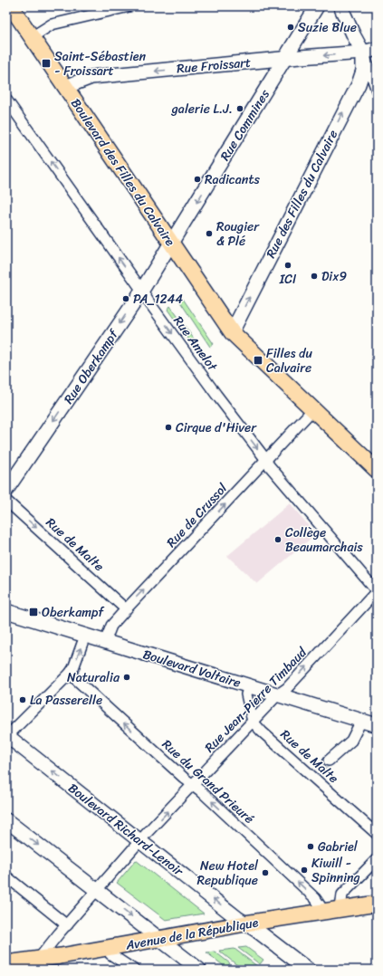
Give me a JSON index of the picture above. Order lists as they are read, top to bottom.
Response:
{
  "streets": {
    "main road": ["Boulevard des Filles du Calvaire", "Avenue de la République"],
    "street": [
      "Rue Froissart",
      "Rue Commines",
      "Rue des Filles du Calvaire",
      "Rue Amelot",
      "Rue Oberkampf",
      "Rue de Crussol",
      "Rue de Malte",
      "Boulevard Voltaire",
      "Rue Jean-Pierre Timbaud",
      "Rue du Grand Prieuré",
      "Boulevard Richard-Lenoir"
    ]
  },
  "crossings": [
    ["Rue Froissart", "Rue Commines"],
    ["Rue Froissart", "Boulevard des Filles du Calvaire"],
    ["Rue Froissart", "Rue des Filles du Calvaire"],
    ["Rue Commines", "Boulevard des Filles du Calvaire"],
    ["Rue Commines", "Rue Oberkampf"],
    ["Boulevard des Filles du Calvaire", "Rue des Filles du Calvaire"],
    ["Boulevard des Filles du Calvaire", "Rue Oberkampf"],
    ["Boulevard des Filles du Calvaire", "Rue de Crussol"],
    ["Rue Amelot", "Rue Oberkampf"],
    ["Rue Amelot", "Rue de Crussol"],
    ["Rue Amelot", "Rue Jean-Pierre Timbaud"],
    ["Rue de Crussol", "Rue de Malte"],
    ["Rue de Crussol", "Boulevard Voltaire"],
    ["Rue de Malte", "Boulevard Voltaire"],
    ["Rue de Malte", "Rue Jean-Pierre Timbaud"],
    ["Boulevard Voltaire", "Rue Jean-Pierre Timbaud"],
    ["Rue Jean-Pierre Timbaud", "Rue du Grand Prieuré"],
    ["Rue Jean-Pierre Timbaud", "Boulevard Richard-Lenoir"],
    ["Rue Jean-Pierre Timbaud", "Avenue de la République"],
    ["Rue du Grand Prieuré", "Avenue de la République"],
    ["Boulevard Richard-Lenoir", "Avenue de la République"]
  ],
  "one_way": [
    "Rue Froissart",
    "Rue Commines",
    "Rue des Filles du Calvaire",
    "Rue Oberkampf",
    "Rue de Crussol",
    "Rue de Malte",
    "Rue Jean-Pierre Timbaud",
    "Rue du Grand Prieuré"
  ],
  "places": {
    "other": [
      "Suzie Blue",
      "galerie L.J.",
      "Radicants",
      "Rougier & Plé",
      "ICI",
      "Dix9",
      "PA_1244",
      "Cirque d'Hiver",
      "Collège Beaumarchais",
      "Naturalia",
      "La Passerelle",
      "Gabriel",
      "Kiwill - Spinning",
      "New Hotel Republique"
    ],
    "transit": ["Saint-Sébastien - Froissart", "Filles du Calvaire", "Oberkampf"]
  }
}
